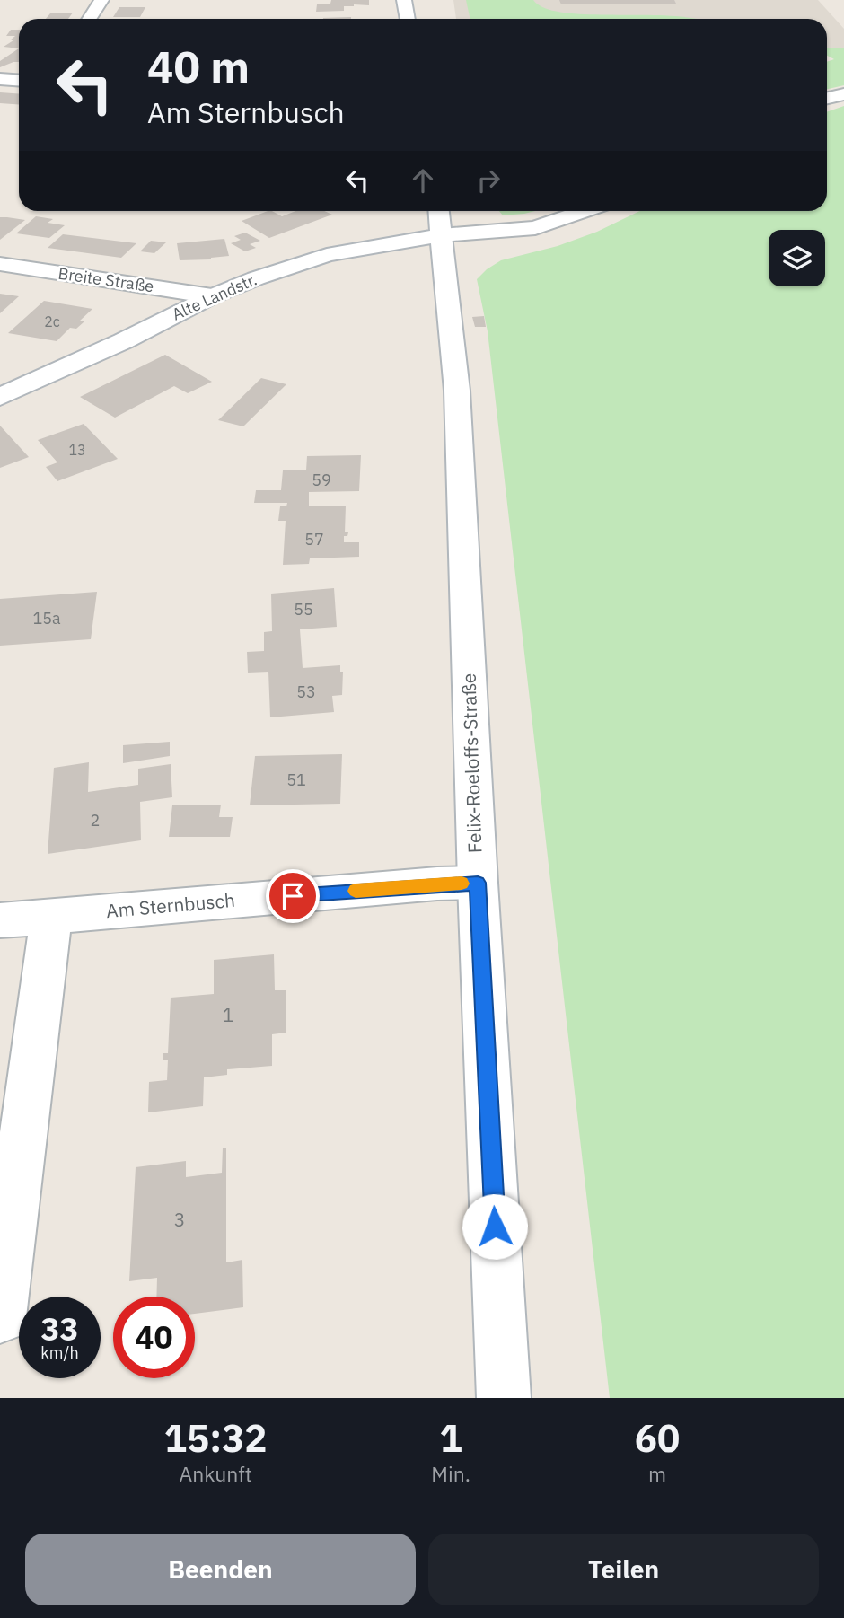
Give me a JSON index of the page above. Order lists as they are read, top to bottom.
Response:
{
  "streets": {
    "street": [
      "Breite Straße",
      "Alte Landstr.",
      "Felix-Roeloffs-Straße",
      "Am Sternbusch"
    ]
  },
  "crossings": [
    ["Breite Straße", "Alte Landstr."],
    ["Alte Landstr.", "Felix-Roeloffs-Straße"],
    ["Felix-Roeloffs-Straße", "Am Sternbusch"]
  ],
  "house_numbers": [
    "2c",
    "13",
    "59",
    "57",
    "55",
    "15a",
    "53",
    "51",
    "2",
    "1",
    "3"
  ],
  "page": {
    "turn": ["40 m", "Am Sternbusch"],
    "speed": "33 km/h",
    "limit": "40",
    "eta": [
      "15:32",
      "Ankunft",
      "1",
      "Min.",
      "60",
      "m"
    ],
    "buttons": ["Beenden", "Teilen"]
  }
}
